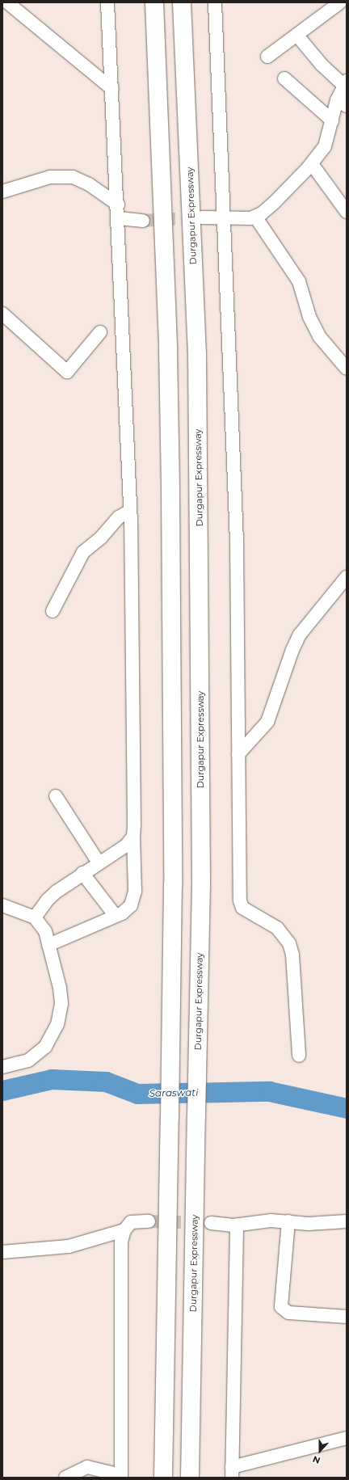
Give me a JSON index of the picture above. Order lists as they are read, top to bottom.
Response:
{
  "streets": {
    "main road": ["Durgapur Expressway"]
  },
  "water": ["Saraswati"],
  "north": "bottom"
}
